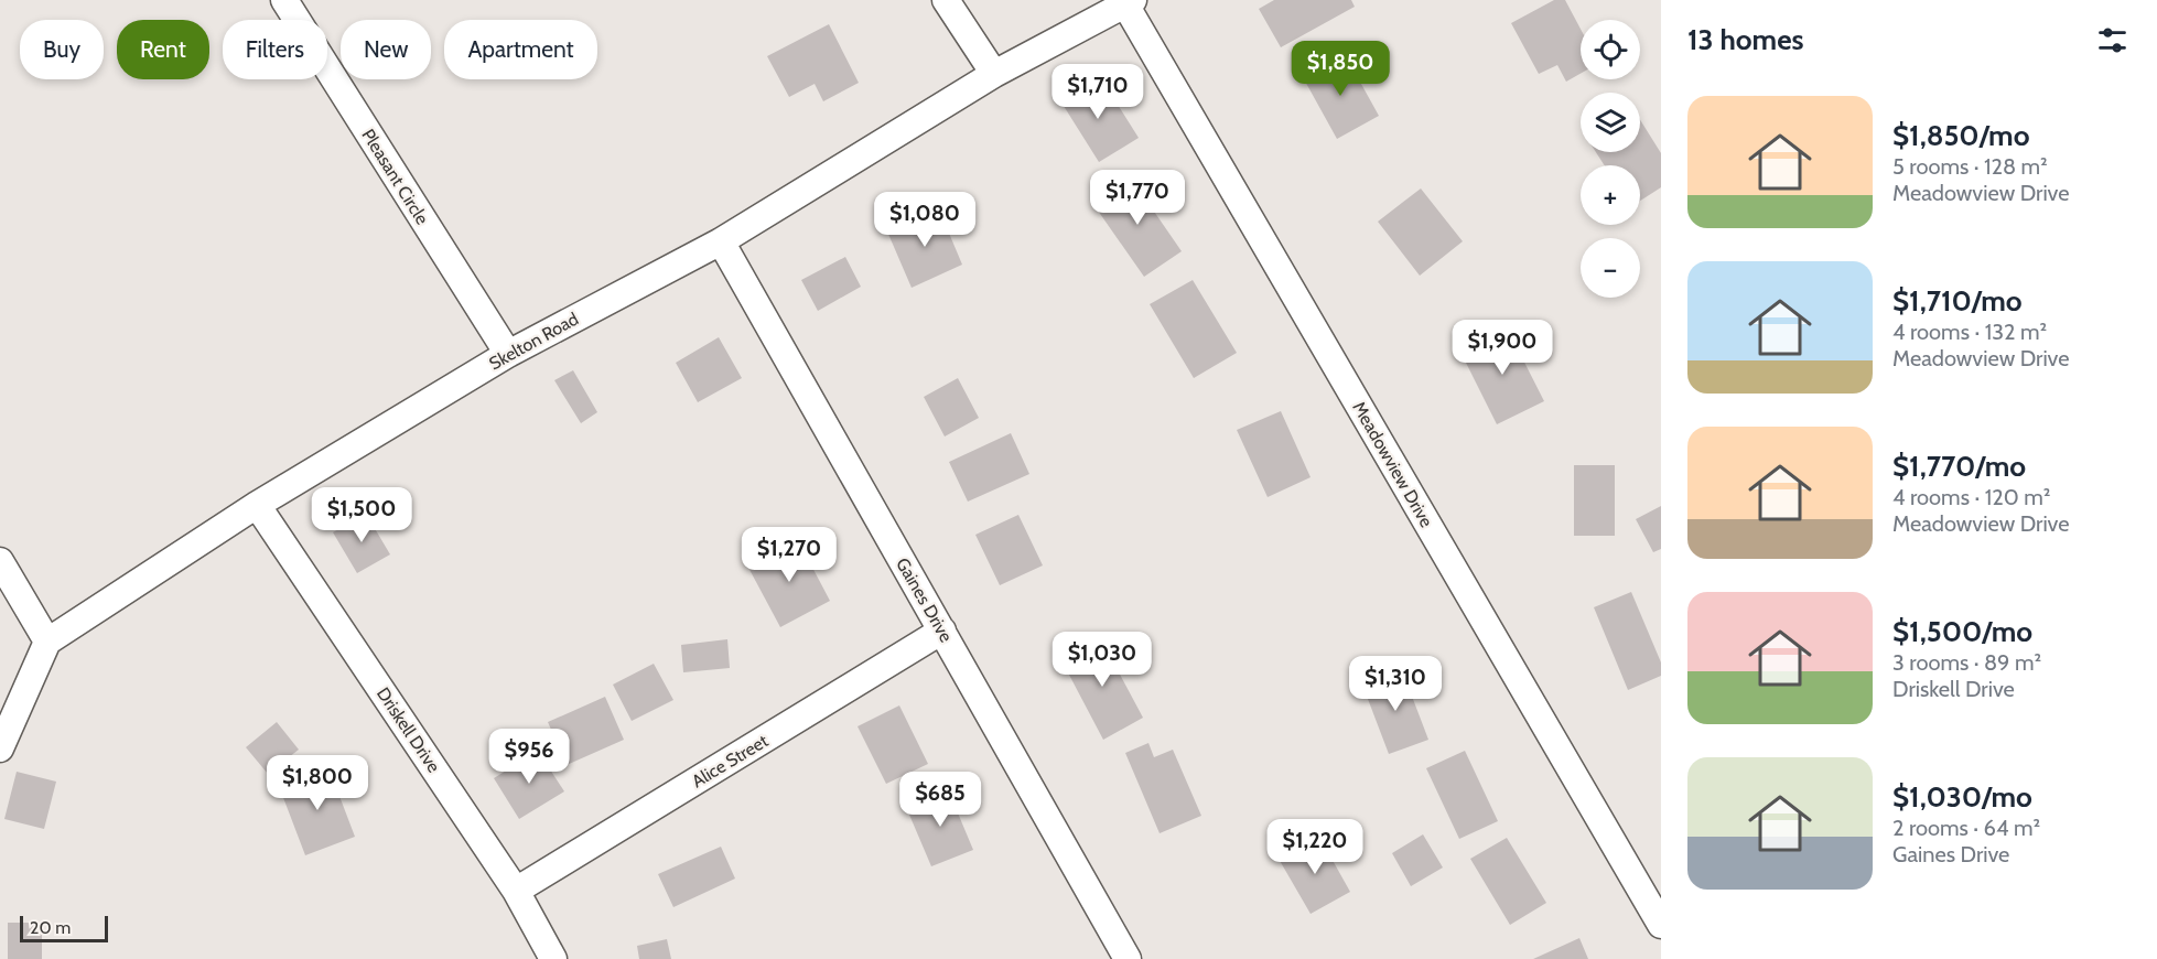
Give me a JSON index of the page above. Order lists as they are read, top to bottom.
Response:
{
  "streets": {
    "street": [
      "Pleasant Circle",
      "Skelton Road",
      "Meadowview Drive",
      "Gaines Drive",
      "Driskell Drive",
      "Alice Street"
    ]
  },
  "crossings": [
    ["Pleasant Circle", "Skelton Road"],
    ["Skelton Road", "Meadowview Drive"],
    ["Skelton Road", "Gaines Drive"],
    ["Skelton Road", "Driskell Drive"],
    ["Gaines Drive", "Alice Street"],
    ["Driskell Drive", "Alice Street"]
  ],
  "scale_bar": "20 m",
  "page": {
    "heading": "13 homes",
    "map_buttons": ["+", "−"],
    "chip": [
      "Buy",
      "Rent",
      "Filters",
      "New",
      "Apartment"
    ],
    "price": [
      "$1,850",
      "$1,710",
      "$1,770",
      "$1,080",
      "$1,900",
      "$1,500",
      "$1,270",
      "$1,030",
      "$1,310",
      "$956",
      "$1,800",
      "$685",
      "$1,220"
    ],
    "list": [
      {
        "name": "$1,850/mo",
        "note": "5 rooms · 128 m² · Meadowview Drive"
      },
      {
        "name": "$1,710/mo",
        "note": "4 rooms · 132 m² · Meadowview Drive"
      },
      {
        "name": "$1,770/mo",
        "note": "4 rooms · 120 m² · Meadowview Drive"
      },
      {
        "name": "$1,500/mo",
        "note": "3 rooms · 89 m² · Driskell Drive"
      },
      {
        "name": "$1,030/mo",
        "note": "2 rooms · 64 m² · Gaines Drive"
      }
    ],
    "scale": "20 m"
  }
}
